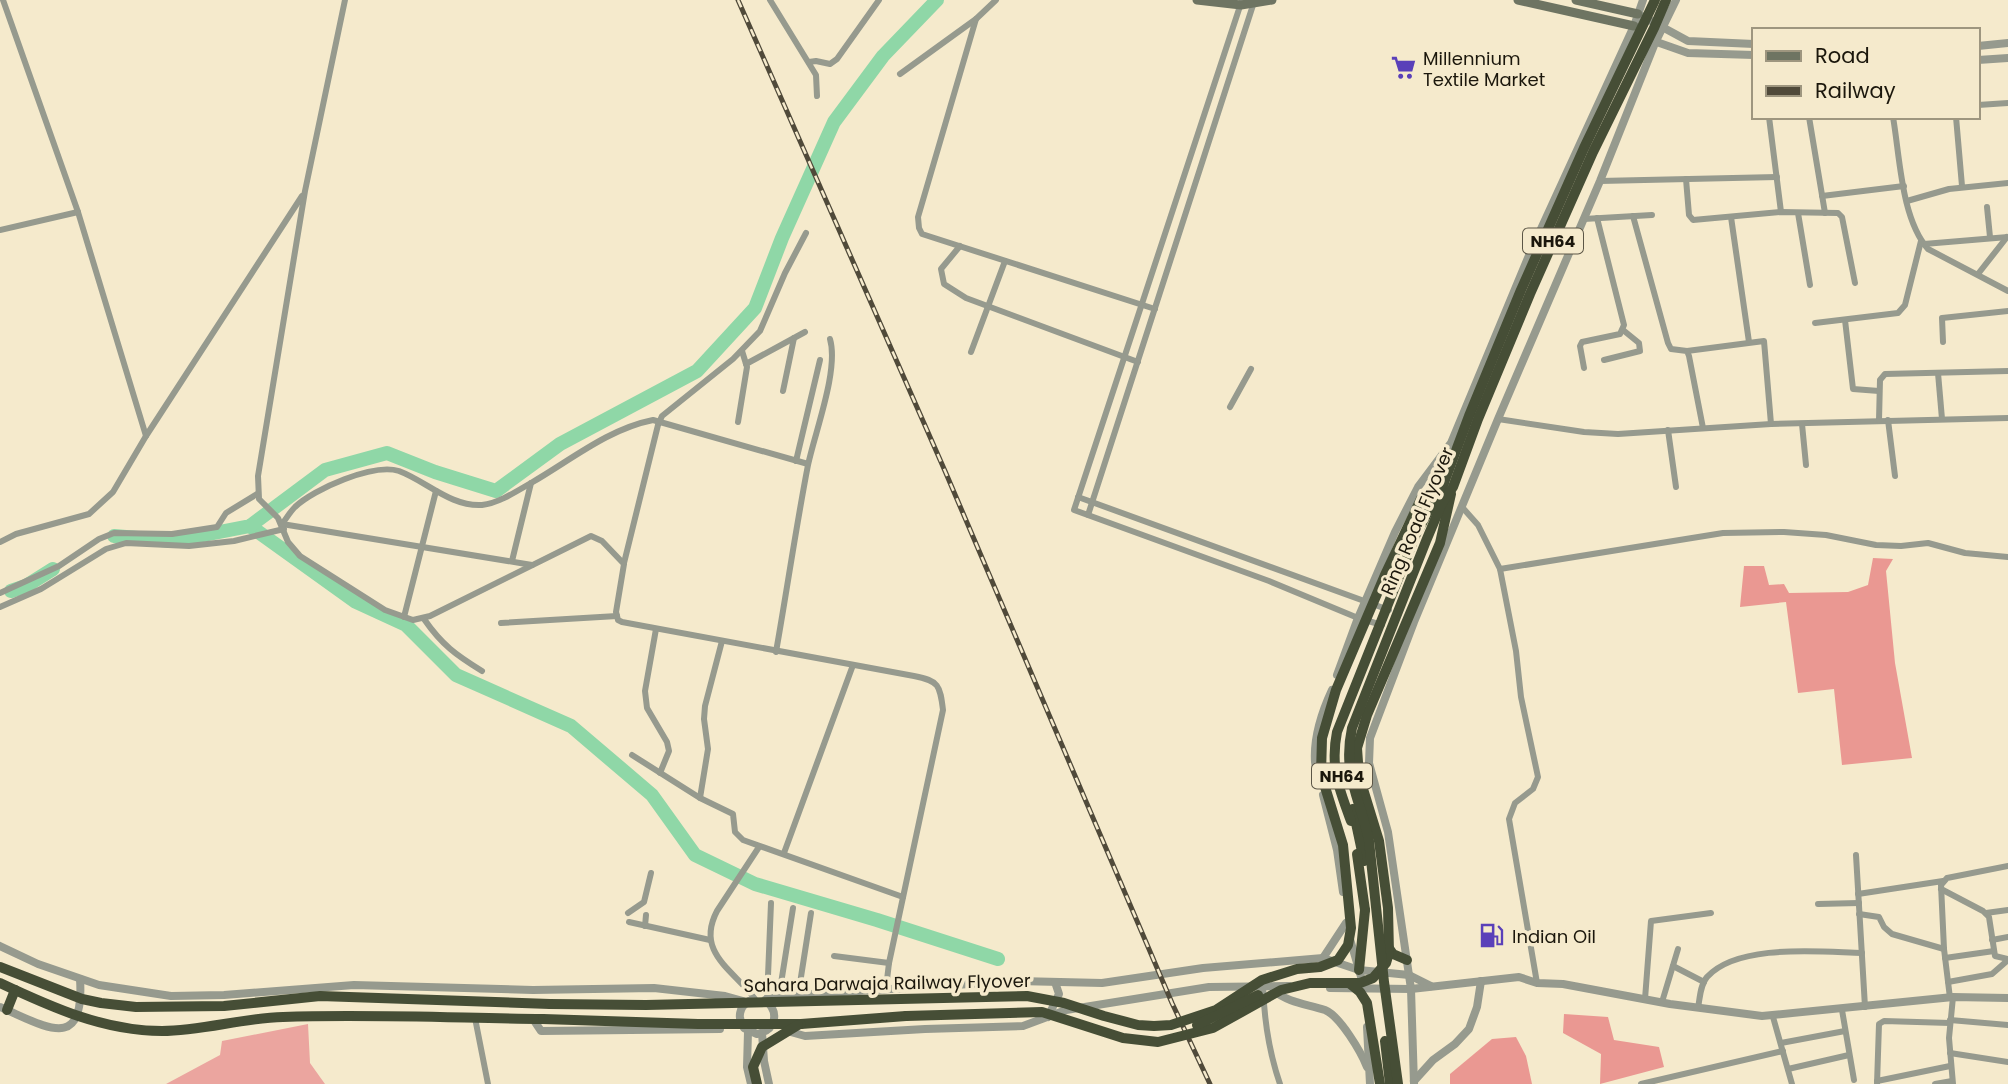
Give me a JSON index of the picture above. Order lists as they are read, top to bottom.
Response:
{
  "streets": {
    "highway": ["NH64", "Ring Road Flyover", "Sahara Darwaja Railway Flyover"]
  },
  "crossings": [
    ["Ring Road Flyover", "Sahara Darwaja Railway Flyover"]
  ],
  "places": {
    "supermarket": ["Millennium Textile Market"],
    "fuel station": ["Indian Oil"]
  },
  "legend": ["Road", "Railway"]
}
